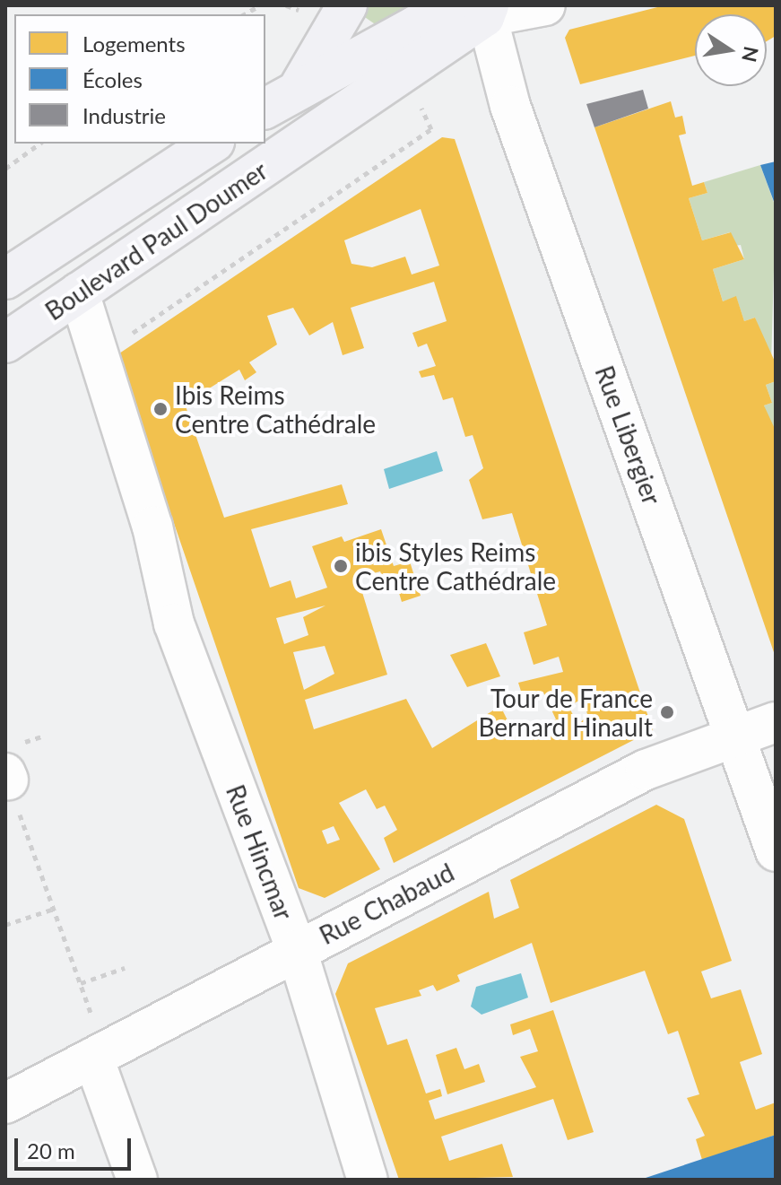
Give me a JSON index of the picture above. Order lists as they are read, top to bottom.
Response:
{
  "streets": {
    "main road": ["Boulevard Paul Doumer"],
    "street": ["Rue Libergier", "Rue Hincmar", "Rue Chabaud"]
  },
  "crossings": [
    ["Boulevard Paul Doumer", "Rue Libergier"],
    ["Boulevard Paul Doumer", "Rue Hincmar"],
    ["Rue Libergier", "Rue Chabaud"],
    ["Rue Hincmar", "Rue Chabaud"]
  ],
  "places": ["Ibis Reims Centre Cathédrale", "ibis Styles Reims Centre Cathédrale", "Tour de France Bernard Hinault"],
  "legend": ["Logements", "Écoles", "Industrie"],
  "scale_bar": "20 m",
  "north": "right"
}
